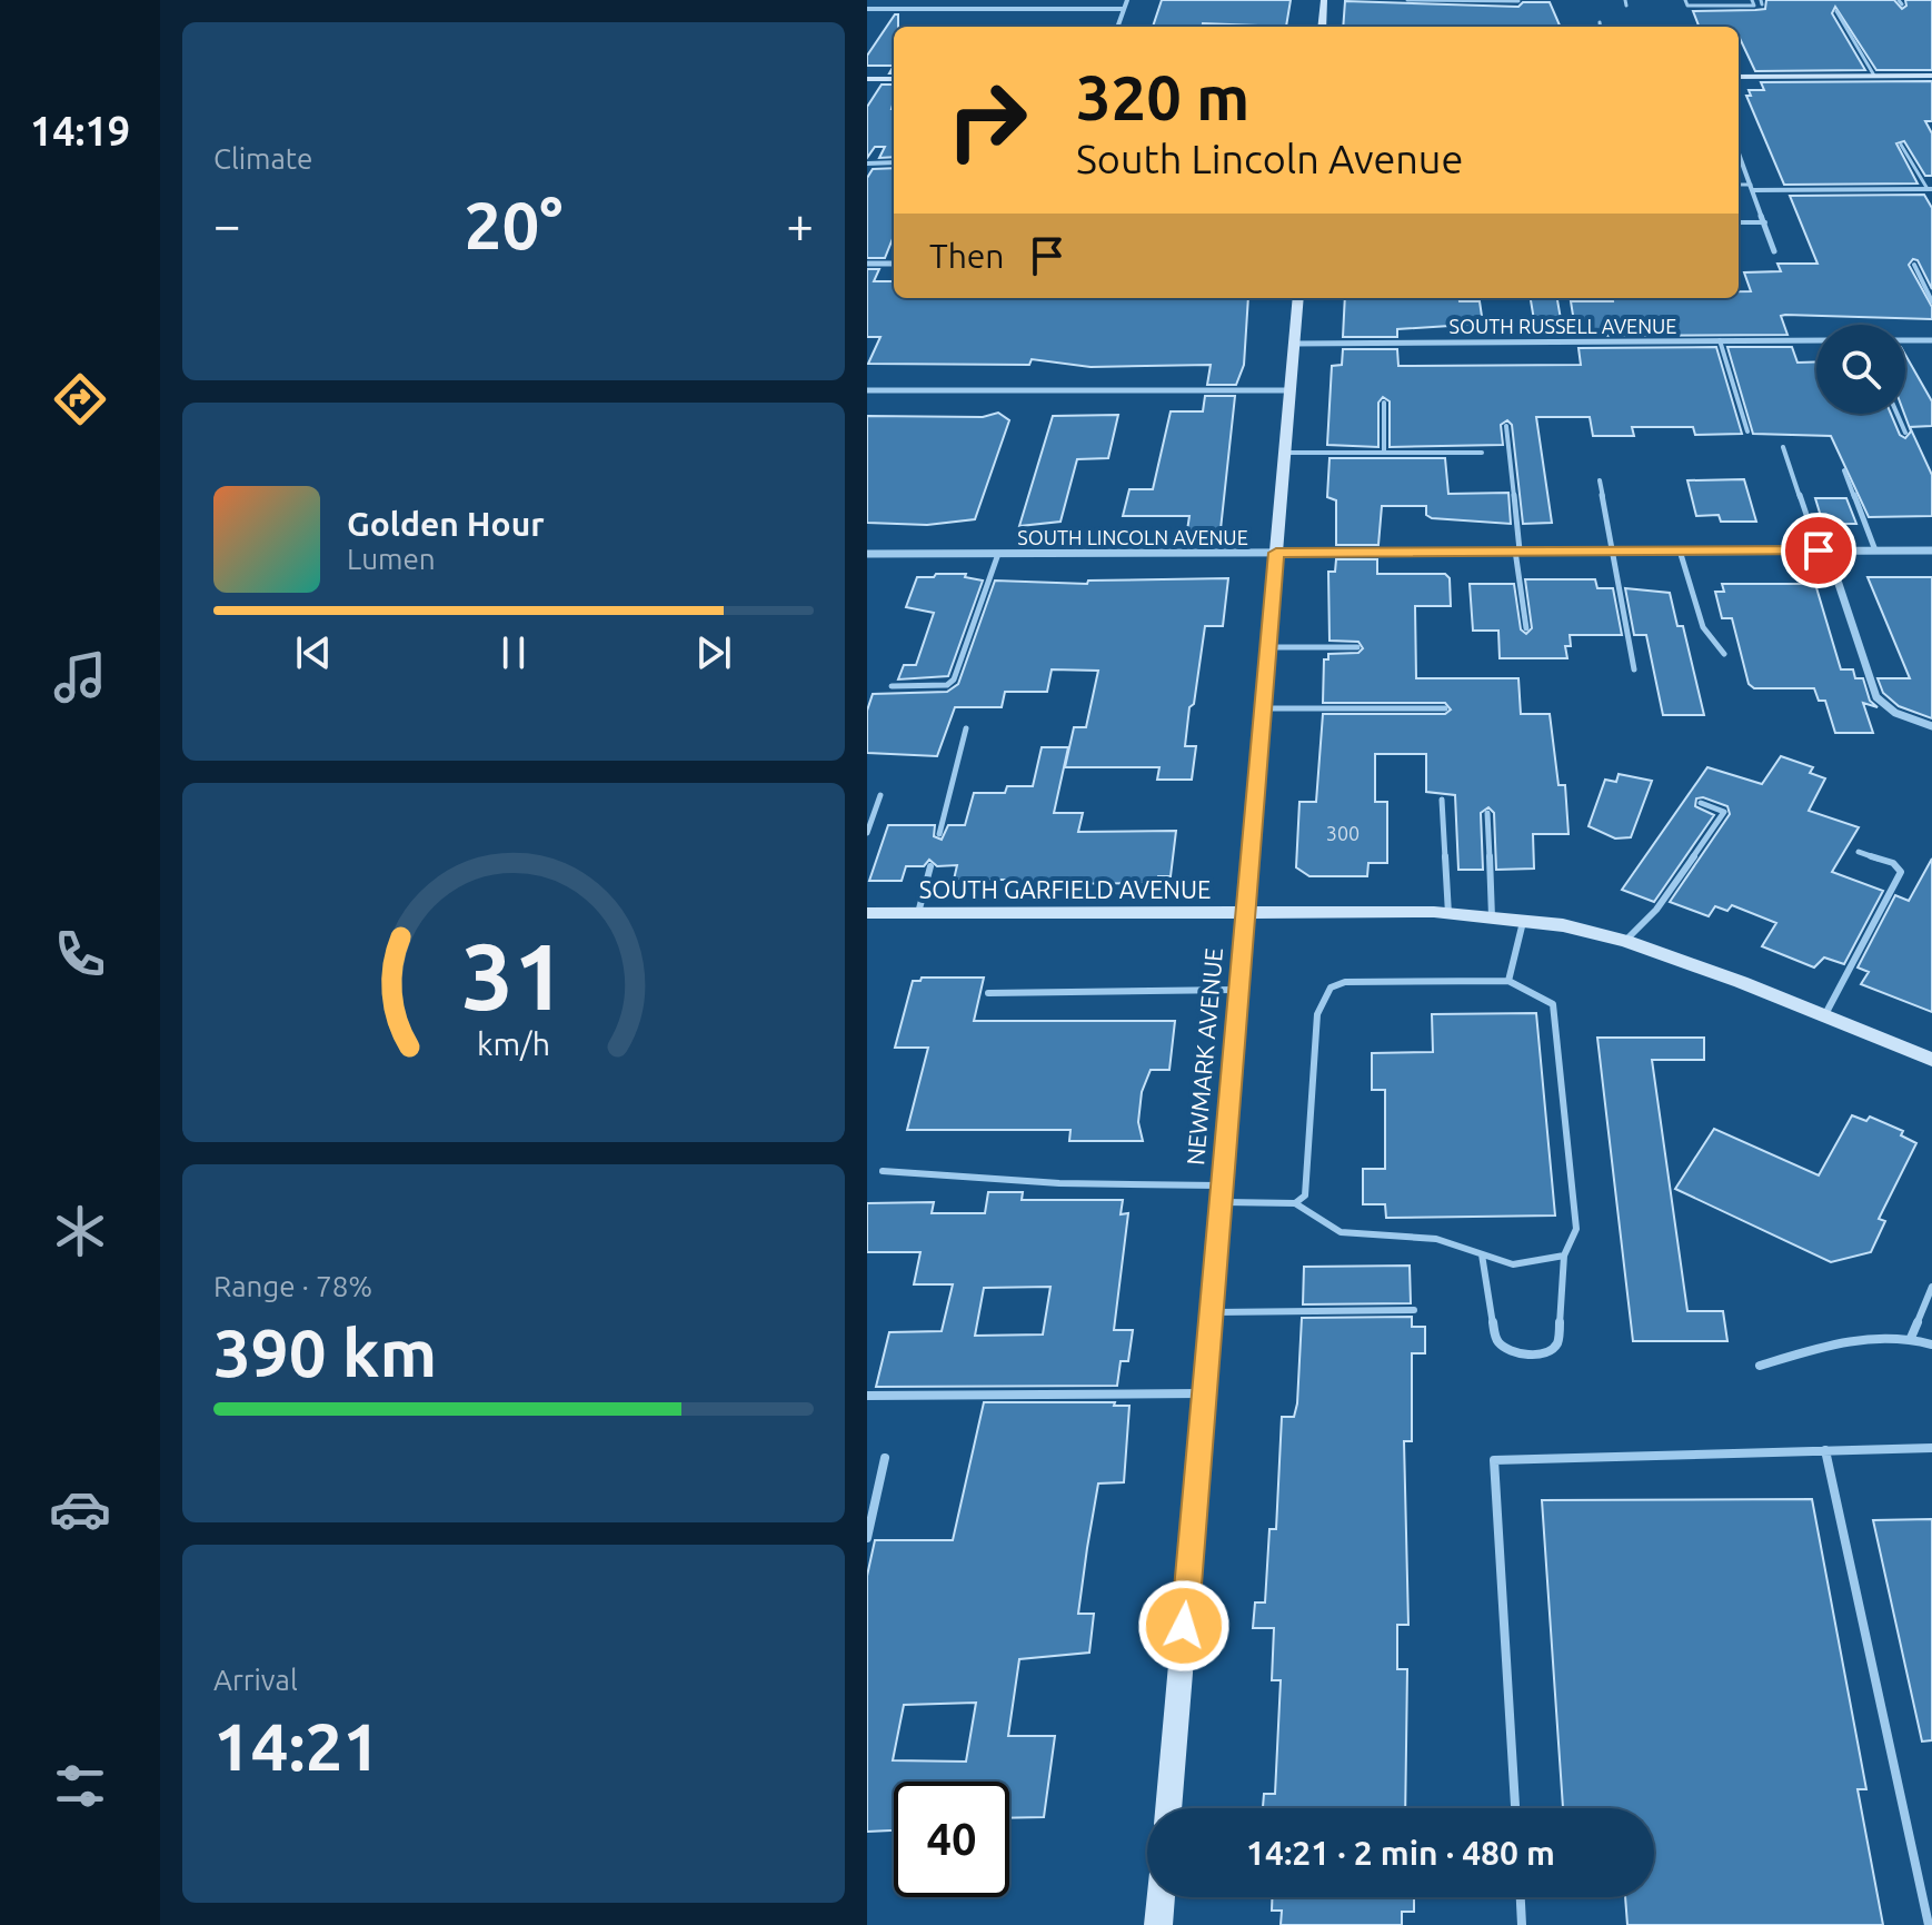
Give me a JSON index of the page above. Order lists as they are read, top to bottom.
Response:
{
  "streets": {
    "street": [
      "SOUTH RUSSELL AVENUE",
      "SOUTH LINCOLN AVENUE",
      "SOUTH GARFIELD AVENUE",
      "NEWMARK AVENUE"
    ]
  },
  "crossings": [
    ["SOUTH RUSSELL AVENUE", "NEWMARK AVENUE"],
    ["SOUTH LINCOLN AVENUE", "NEWMARK AVENUE"],
    ["SOUTH GARFIELD AVENUE", "NEWMARK AVENUE"]
  ],
  "house_numbers": ["300"],
  "page": {
    "tabs": "14:19",
    "tile": [
      "Climate",
      ["Range · 78%", "390 km"],
      ["Arrival", "14:21"]
    ],
    "turn": ["320 m", "South Lincoln Avenue"],
    "heat": ["−", "20°", "+"],
    "then": "Then",
    "song": ["Golden Hour", "Lumen"],
    "limit": "40",
    "trip": "14:21 · 2 min · 480 m",
    "gauge": ["31", "km/h"]
  }
}
